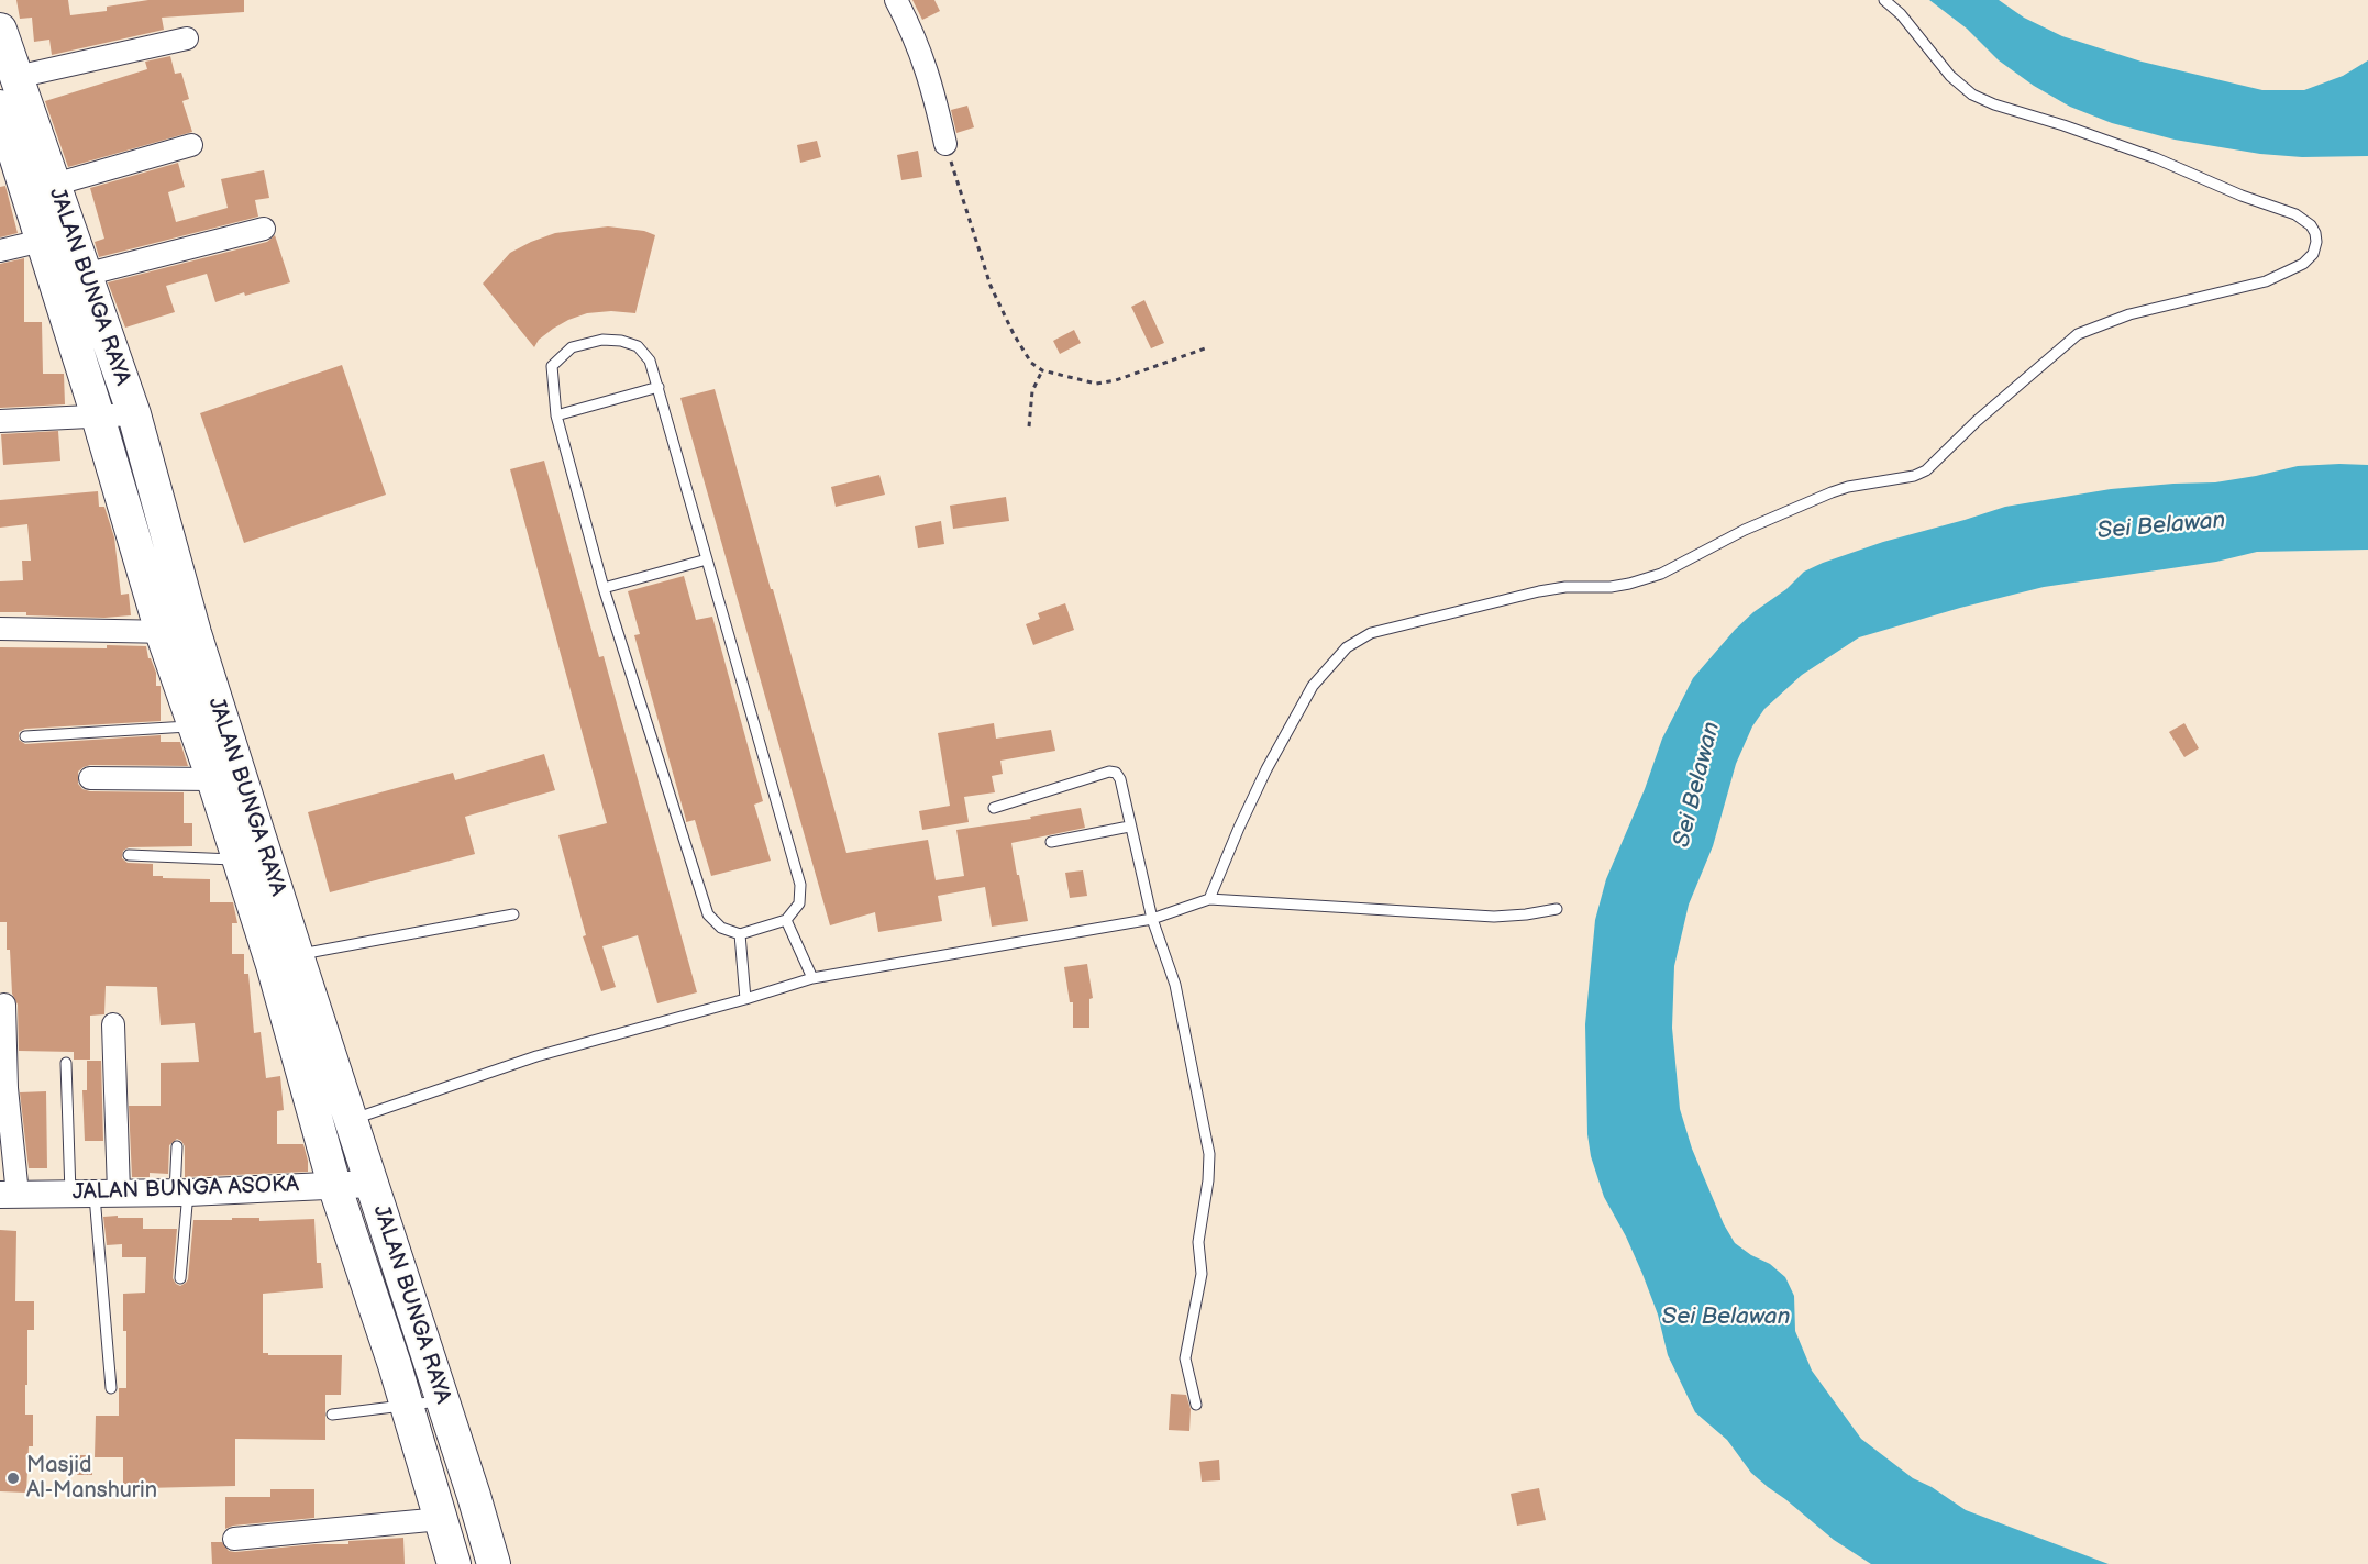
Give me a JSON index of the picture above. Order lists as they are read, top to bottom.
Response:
{
  "streets": {
    "main road": ["JALAN BUNGA RAYA"],
    "street": ["JALAN BUNGA ASOKA"]
  },
  "crossings": [
    ["JALAN BUNGA RAYA", "JALAN BUNGA ASOKA"]
  ],
  "water": ["Sei Belawan"],
  "places": ["Masjid Al-Manshurin"]
}
